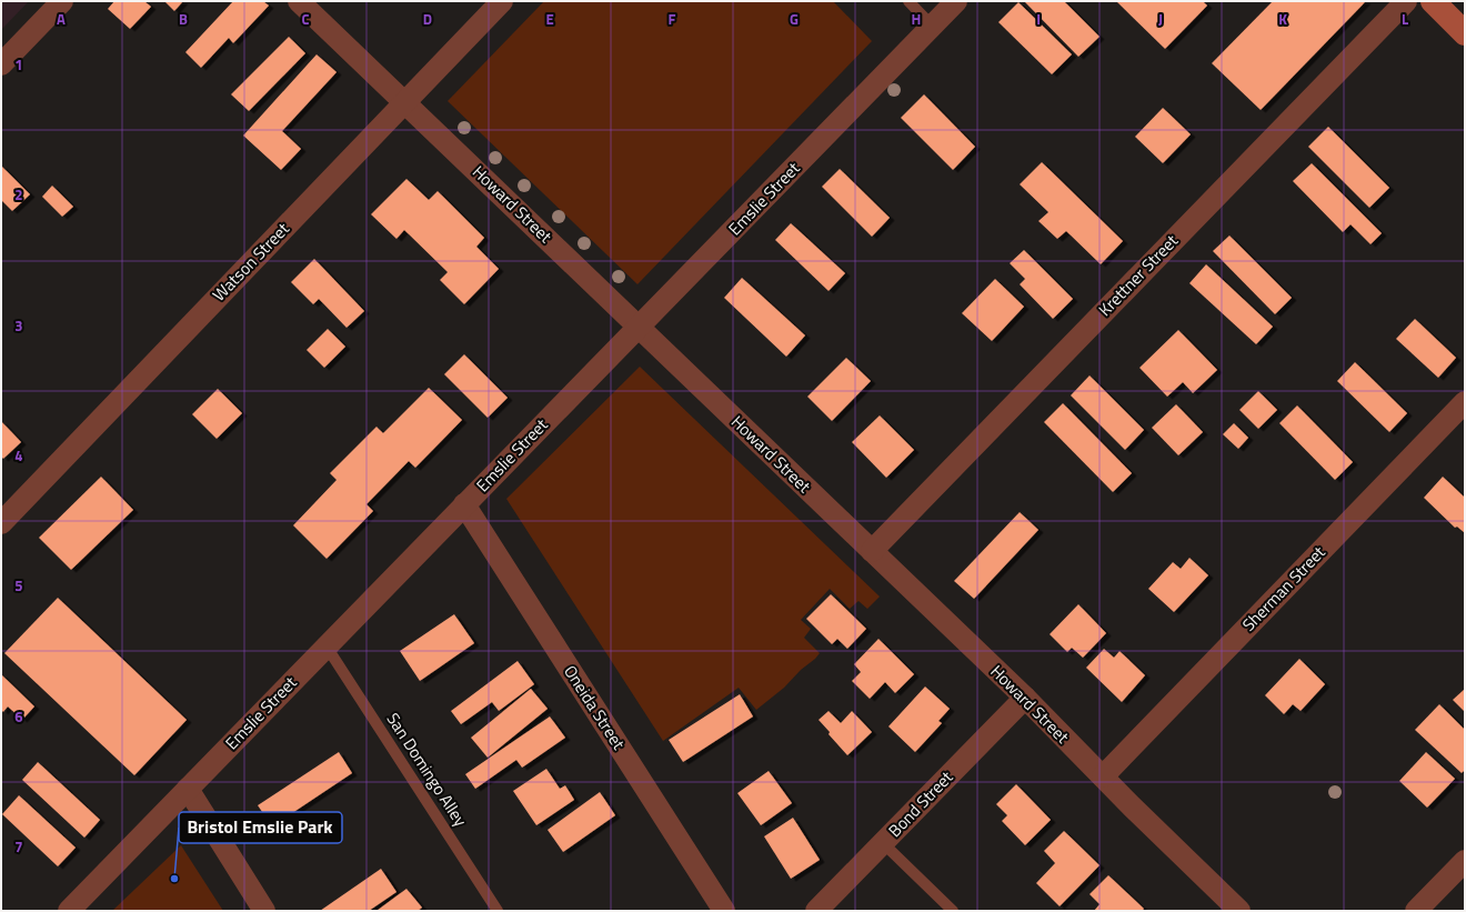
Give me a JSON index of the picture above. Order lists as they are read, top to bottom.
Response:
{
  "streets": {
    "street": [
      "Emslie Street",
      "Howard Street",
      "Watson Street",
      "Krettner Street",
      "Sherman Street",
      "Oneida Street",
      "Bond Street"
    ],
    "lane": ["San Domingo Alley"]
  },
  "crossings": [
    ["Emslie Street", "Howard Street"],
    ["Emslie Street", "Oneida Street"],
    ["Emslie Street", "San Domingo Alley"],
    ["Howard Street", "Watson Street"],
    ["Howard Street", "Krettner Street"],
    ["Howard Street", "Sherman Street"],
    ["Howard Street", "Bond Street"]
  ],
  "places": ["Bristol Emslie Park"],
  "grid": {
    "columns": [
      "A",
      "B",
      "C",
      "D",
      "E",
      "F",
      "G",
      "H",
      "I",
      "J",
      "K",
      "L"
    ],
    "rows": [
      "1",
      "2",
      "3",
      "4",
      "5",
      "6",
      "7"
    ]
  }
}
